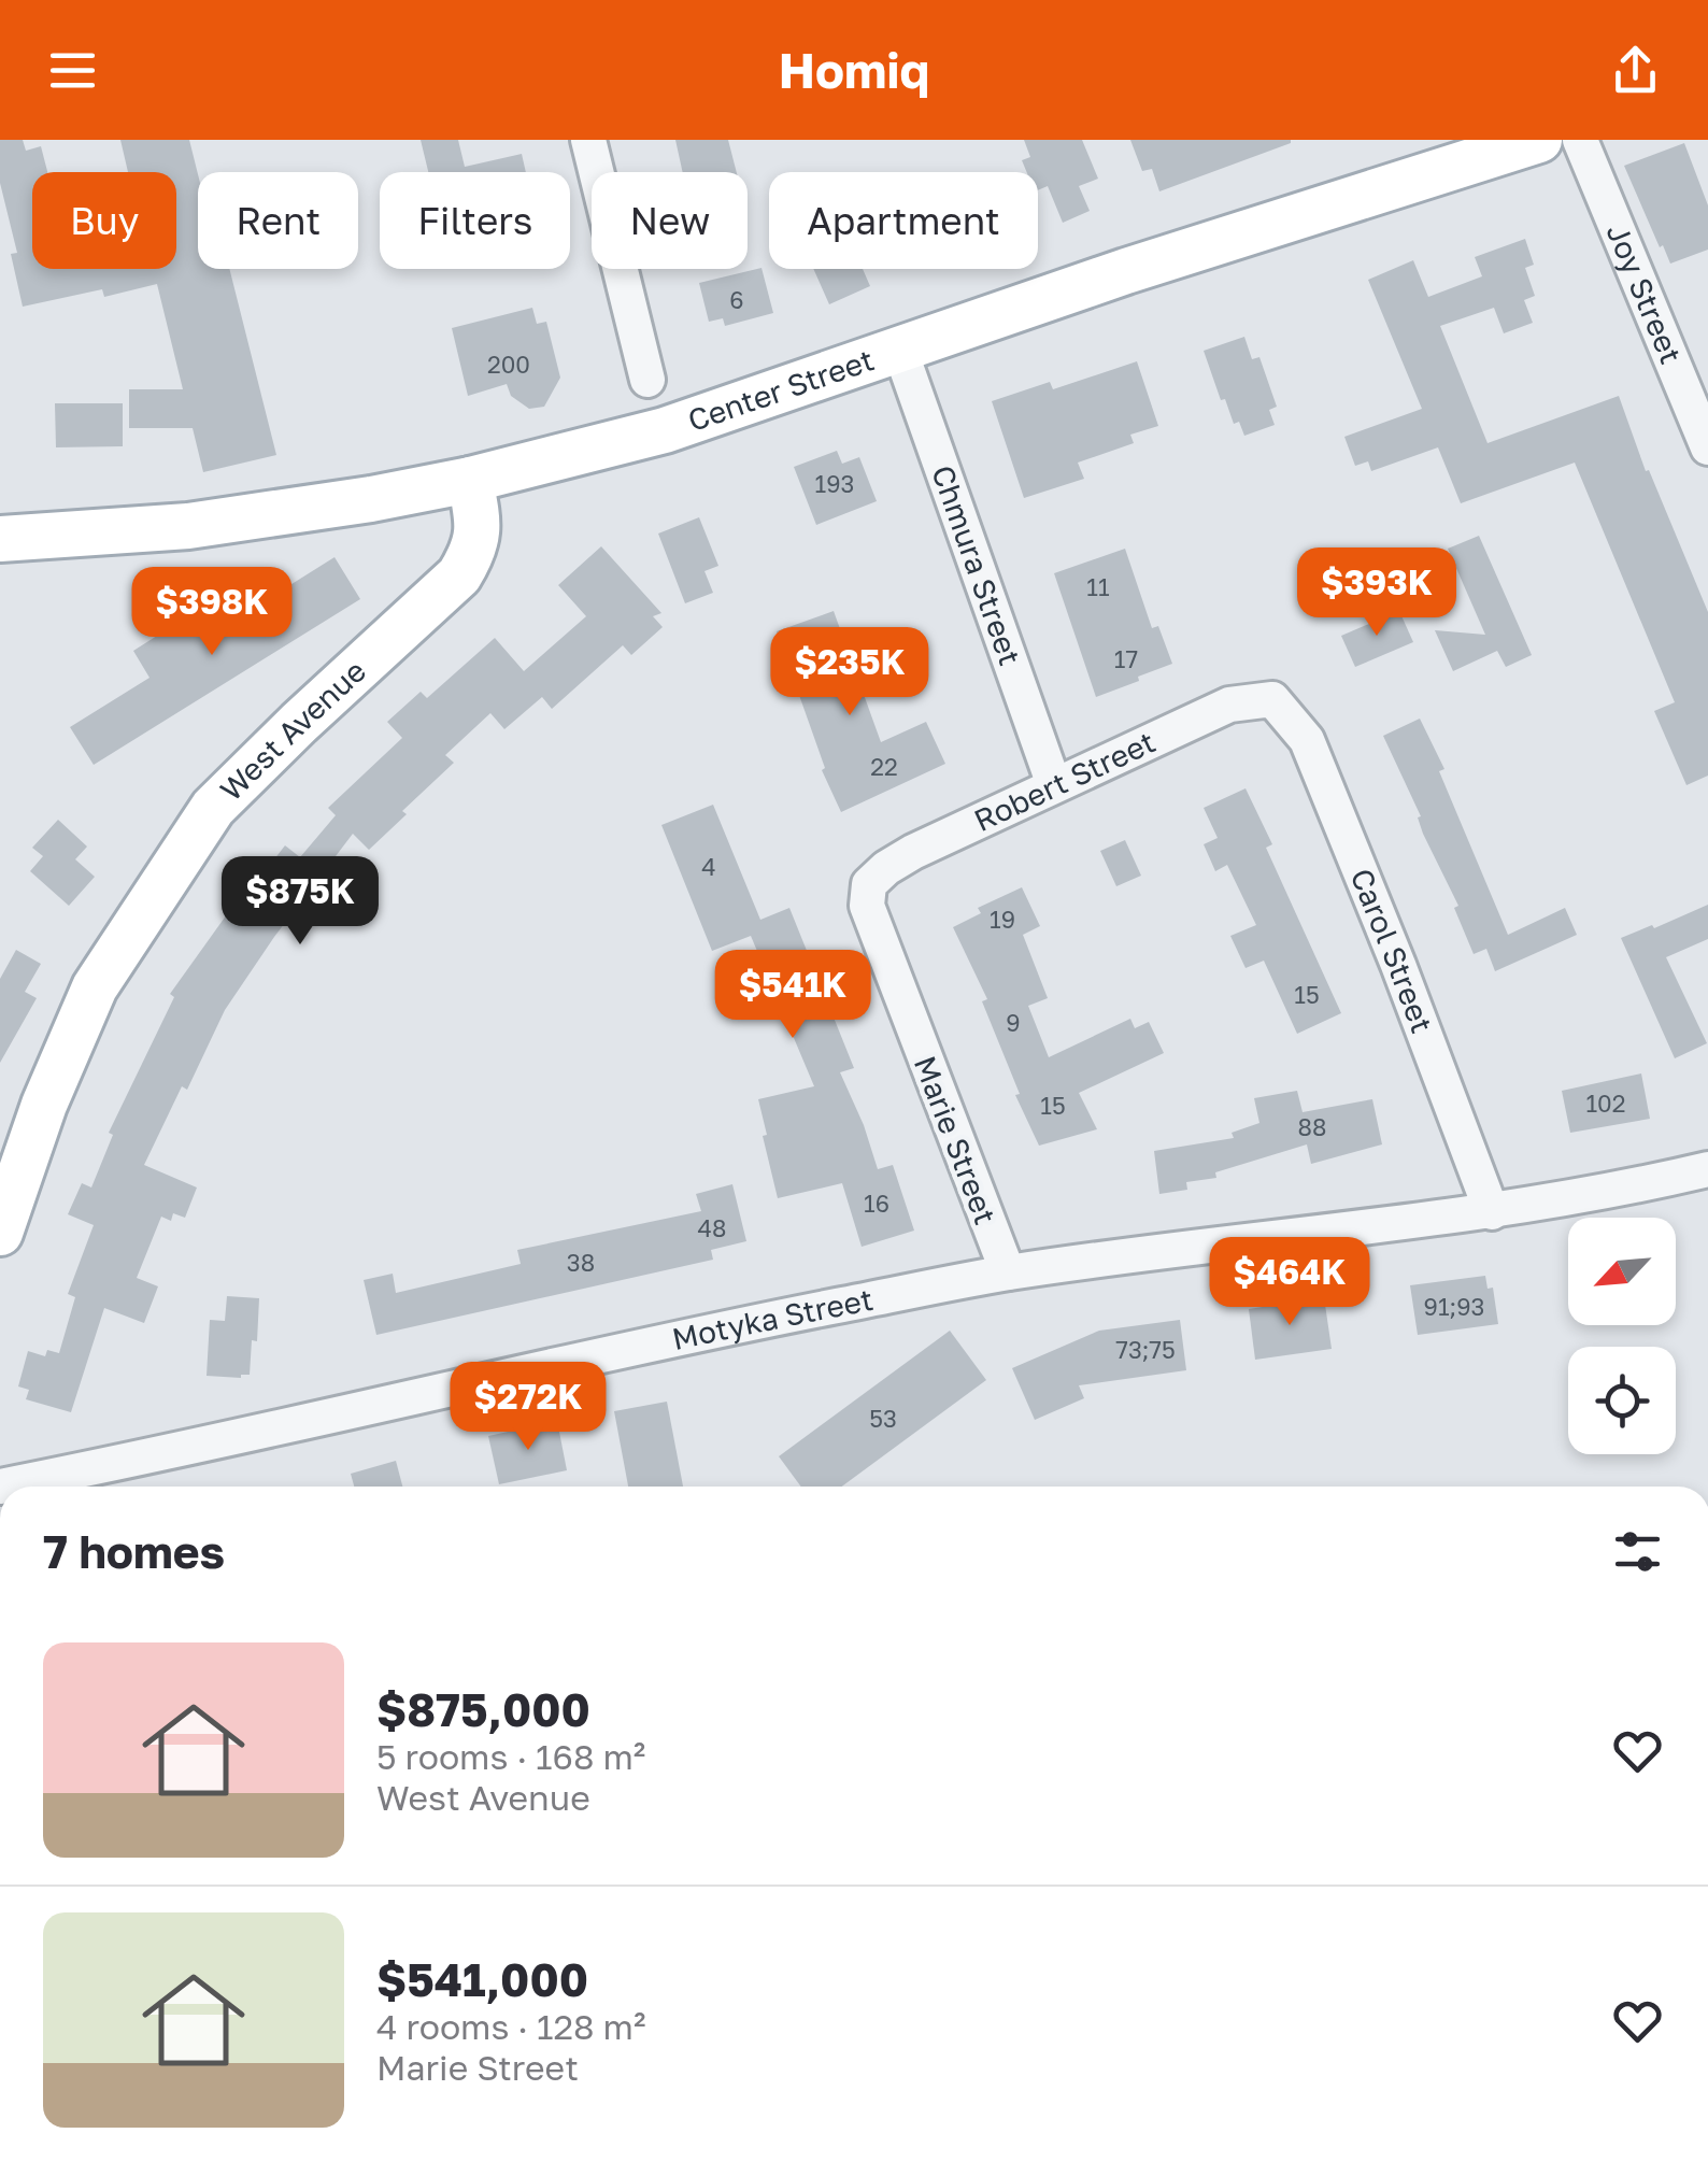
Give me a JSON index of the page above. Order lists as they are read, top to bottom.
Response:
{
  "streets": {
    "main road": ["Center Street", "West Avenue"],
    "street": [
      "Joy Street",
      "Chmura Street",
      "Robert Street",
      "Carol Street",
      "Marie Street",
      "Motyka Street"
    ]
  },
  "crossings": [
    ["Center Street", "Chmura Street"],
    ["Center Street", "West Avenue"],
    ["Chmura Street", "Robert Street"],
    ["Robert Street", "Carol Street"],
    ["Robert Street", "Marie Street"],
    ["Carol Street", "Motyka Street"],
    ["Marie Street", "Motyka Street"]
  ],
  "house_numbers": [
    "6",
    "200",
    "193",
    "11",
    "17",
    "22",
    "4",
    "19",
    "15",
    "9",
    "102",
    "15",
    "88",
    "16",
    "48",
    "38",
    "91;93",
    "73;75",
    "53"
  ],
  "north": "bottom left",
  "page": {
    "header": "Homiq",
    "chip": [
      "Buy",
      "Rent",
      "Filters",
      "New",
      "Apartment"
    ],
    "price": [
      "$393K",
      "$398K",
      "$235K",
      "$875K",
      "$541K",
      "$464K",
      "$272K"
    ],
    "heading": "7 homes",
    "list": [
      {
        "name": "$875,000",
        "note": "5 rooms · 168 m² · West Avenue"
      },
      {
        "name": "$541,000",
        "note": "4 rooms · 128 m² · Marie Street"
      }
    ]
  }
}
